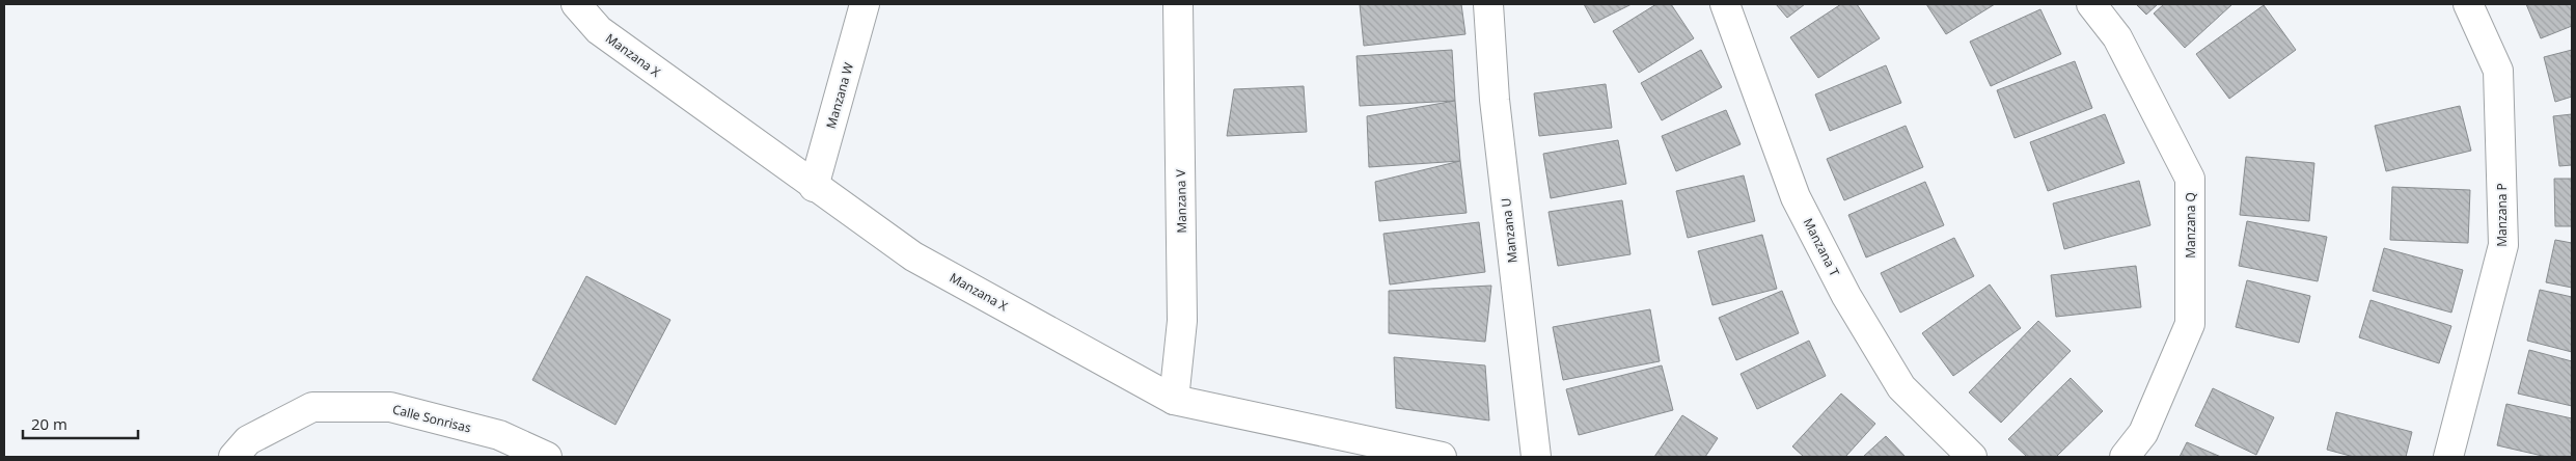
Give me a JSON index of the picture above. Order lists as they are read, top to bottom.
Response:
{
  "streets": {
    "street": [
      "Manzana X",
      "Manzana W",
      "Manzana V",
      "Manzana P",
      "Manzana Q",
      "Manzana U",
      "Manzana T",
      "Calle Sonrisas"
    ]
  },
  "crossings": [
    ["Manzana X", "Manzana W"],
    ["Manzana X", "Manzana V"]
  ],
  "scale_bar": "20 m"
}
